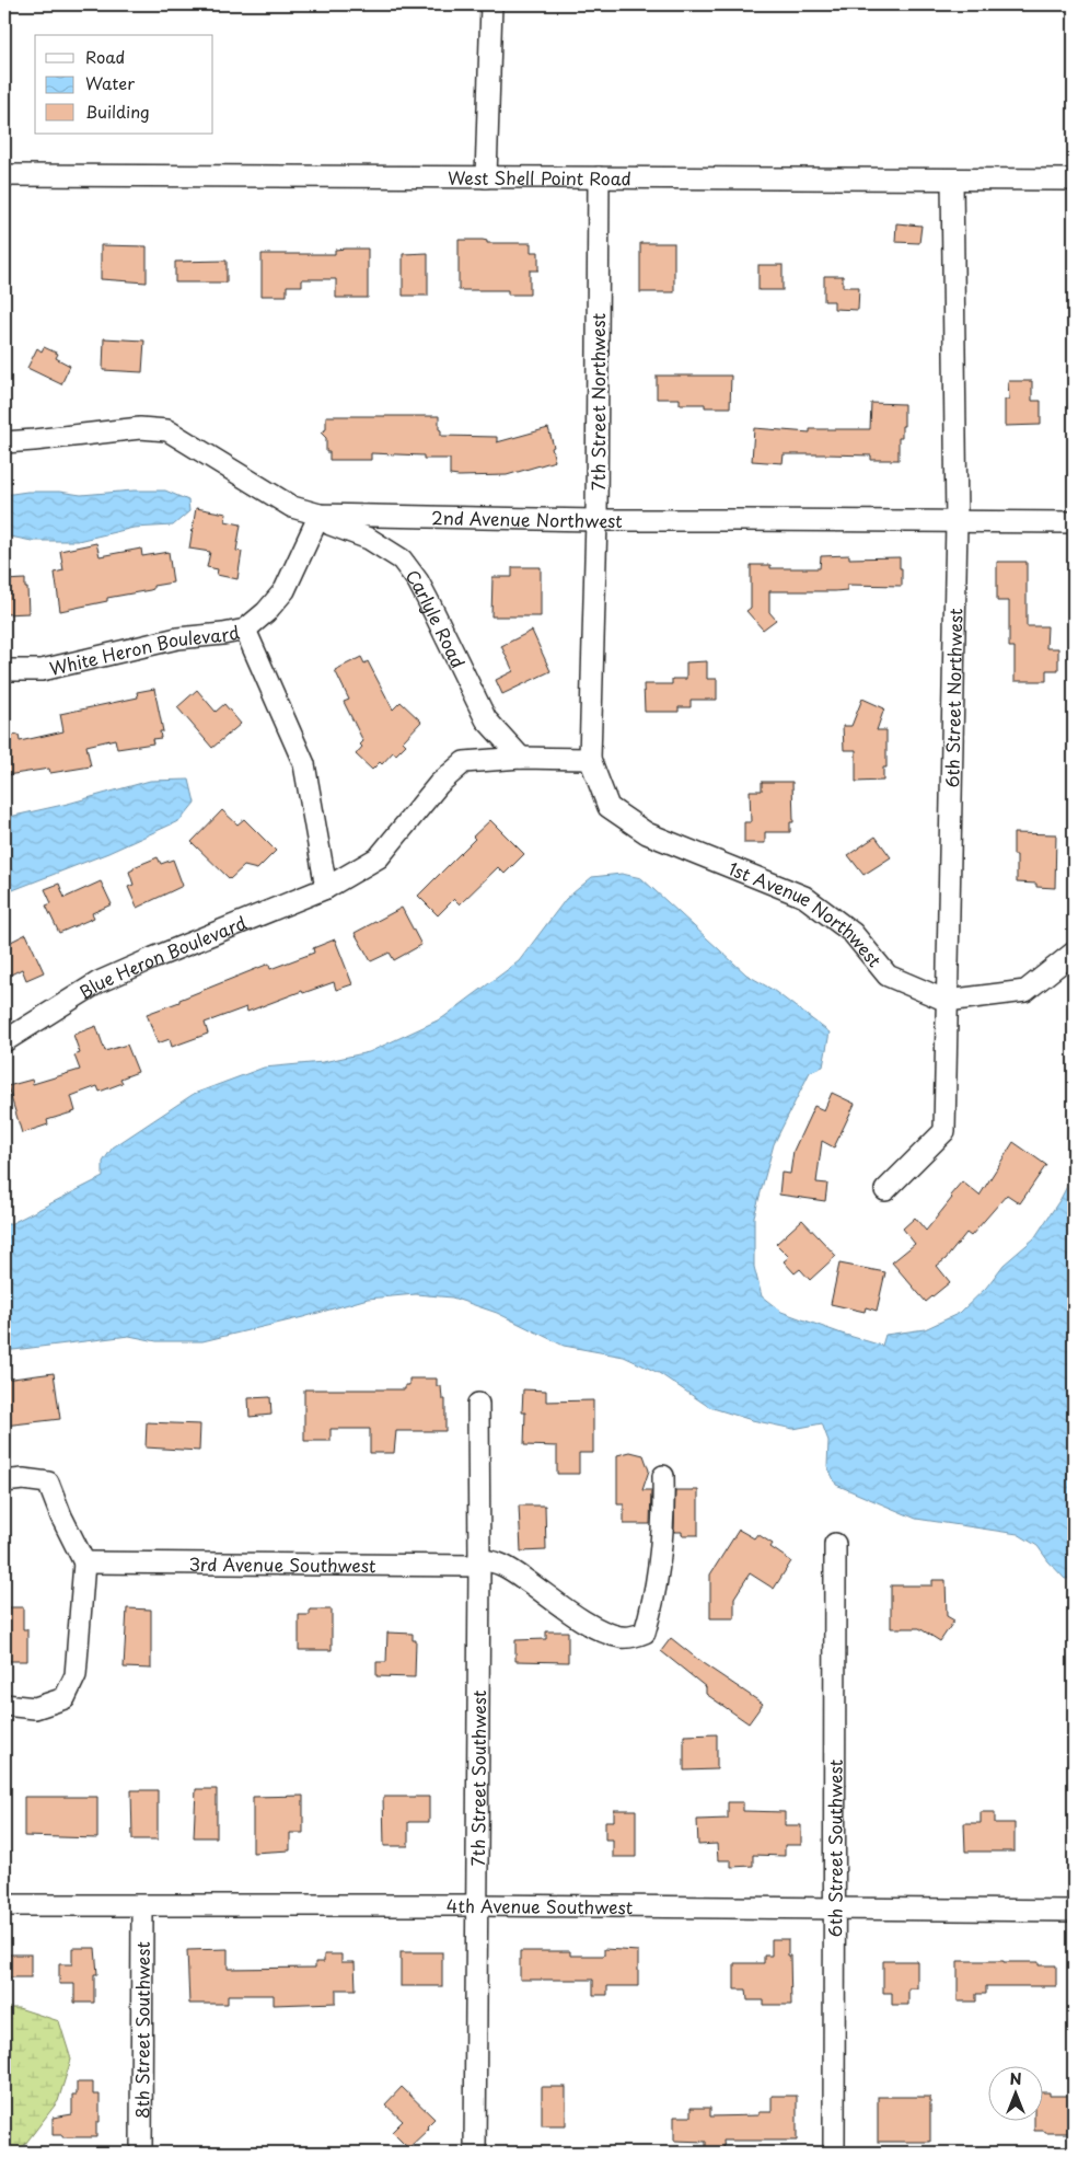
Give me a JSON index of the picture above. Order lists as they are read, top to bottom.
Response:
{
  "streets": {
    "street": [
      "West Shell Point Road",
      "7th Street Northwest",
      "2nd Avenue Northwest",
      "Carlyle Road",
      "White Heron Boulevard",
      "6th Street Northwest",
      "1st Avenue Northwest",
      "Blue Heron Boulevard",
      "3rd Avenue Southwest",
      "7th Street Southwest",
      "6th Street Southwest",
      "4th Avenue Southwest",
      "8th Street Southwest"
    ]
  },
  "crossings": [
    ["West Shell Point Road", "7th Street Northwest"],
    ["West Shell Point Road", "6th Street Northwest"],
    ["7th Street Northwest", "2nd Avenue Northwest"],
    ["7th Street Northwest", "1st Avenue Northwest"],
    ["7th Street Northwest", "Blue Heron Boulevard"],
    ["2nd Avenue Northwest", "Carlyle Road"],
    ["2nd Avenue Northwest", "White Heron Boulevard"],
    ["2nd Avenue Northwest", "6th Street Northwest"],
    ["Carlyle Road", "White Heron Boulevard"],
    ["Carlyle Road", "Blue Heron Boulevard"],
    ["6th Street Northwest", "1st Avenue Northwest"],
    ["1st Avenue Northwest", "Blue Heron Boulevard"],
    ["3rd Avenue Southwest", "7th Street Southwest"],
    ["7th Street Southwest", "4th Avenue Southwest"],
    ["6th Street Southwest", "4th Avenue Southwest"],
    ["4th Avenue Southwest", "8th Street Southwest"]
  ],
  "legend": ["Road", "Water", "Building"],
  "north": "top"
}
